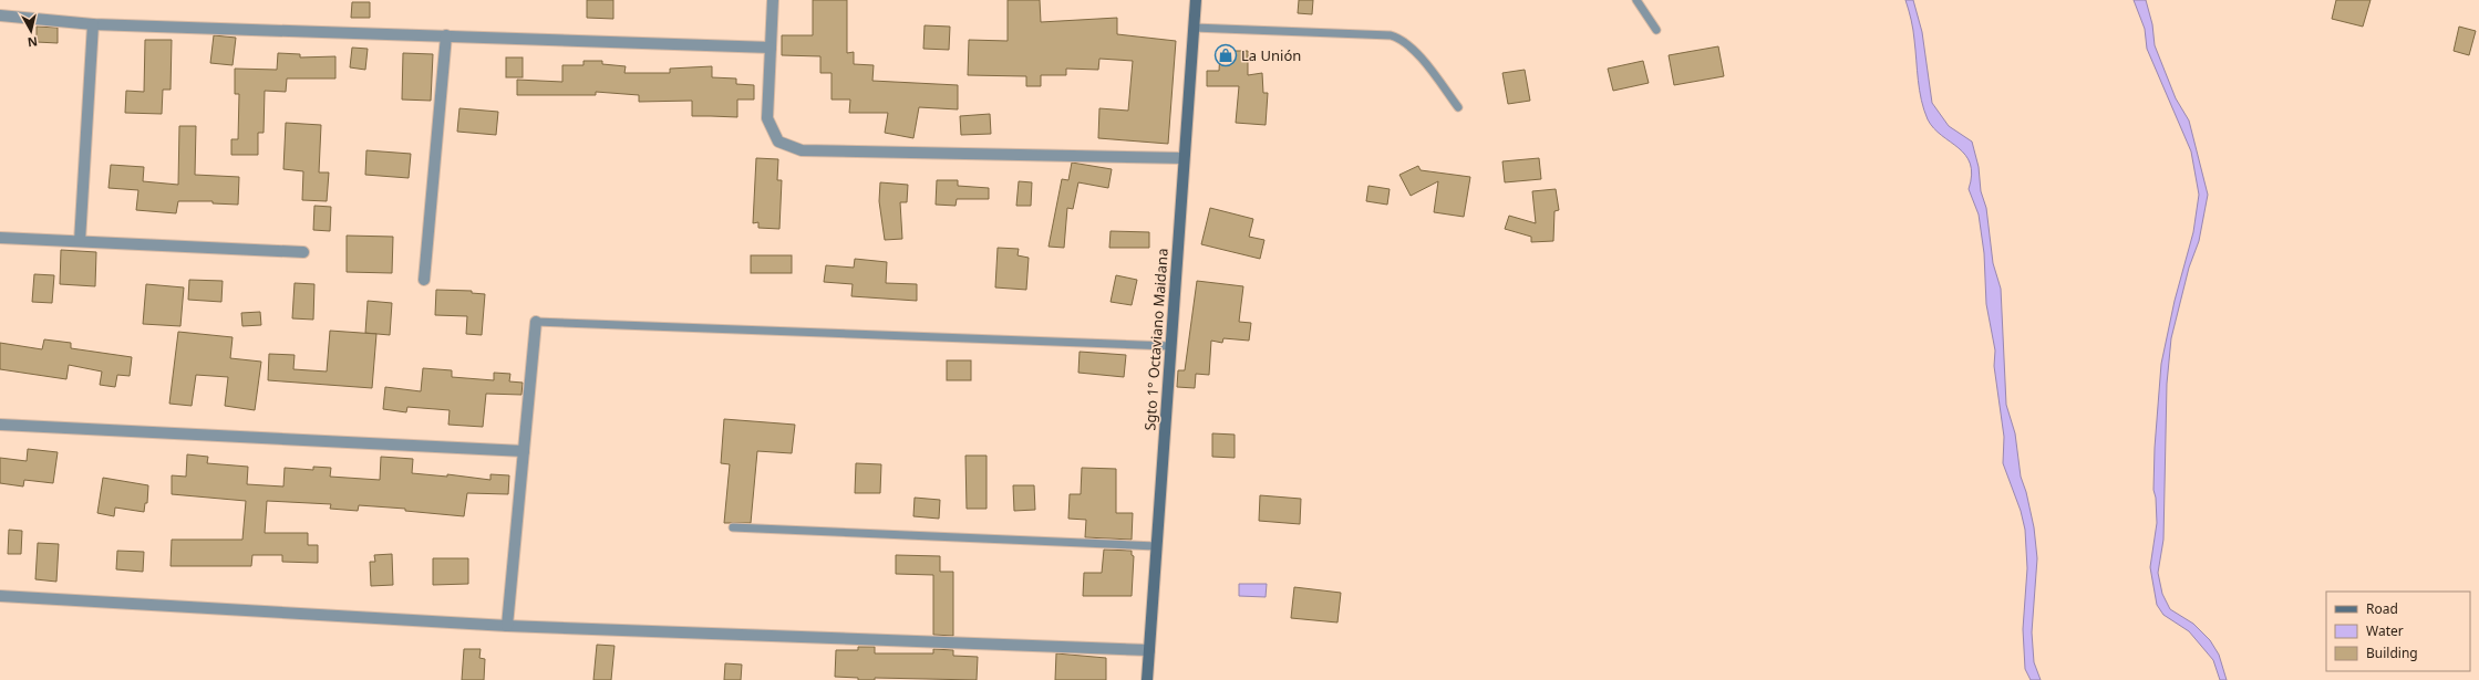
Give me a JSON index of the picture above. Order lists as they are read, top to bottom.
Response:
{
  "streets": {
    "main road": ["Sgto 1° Octaviano Maidana"]
  },
  "places": {
    "shop": ["La Unión"]
  },
  "legend": ["Road", "Water", "Building"],
  "north": "bottom"
}
